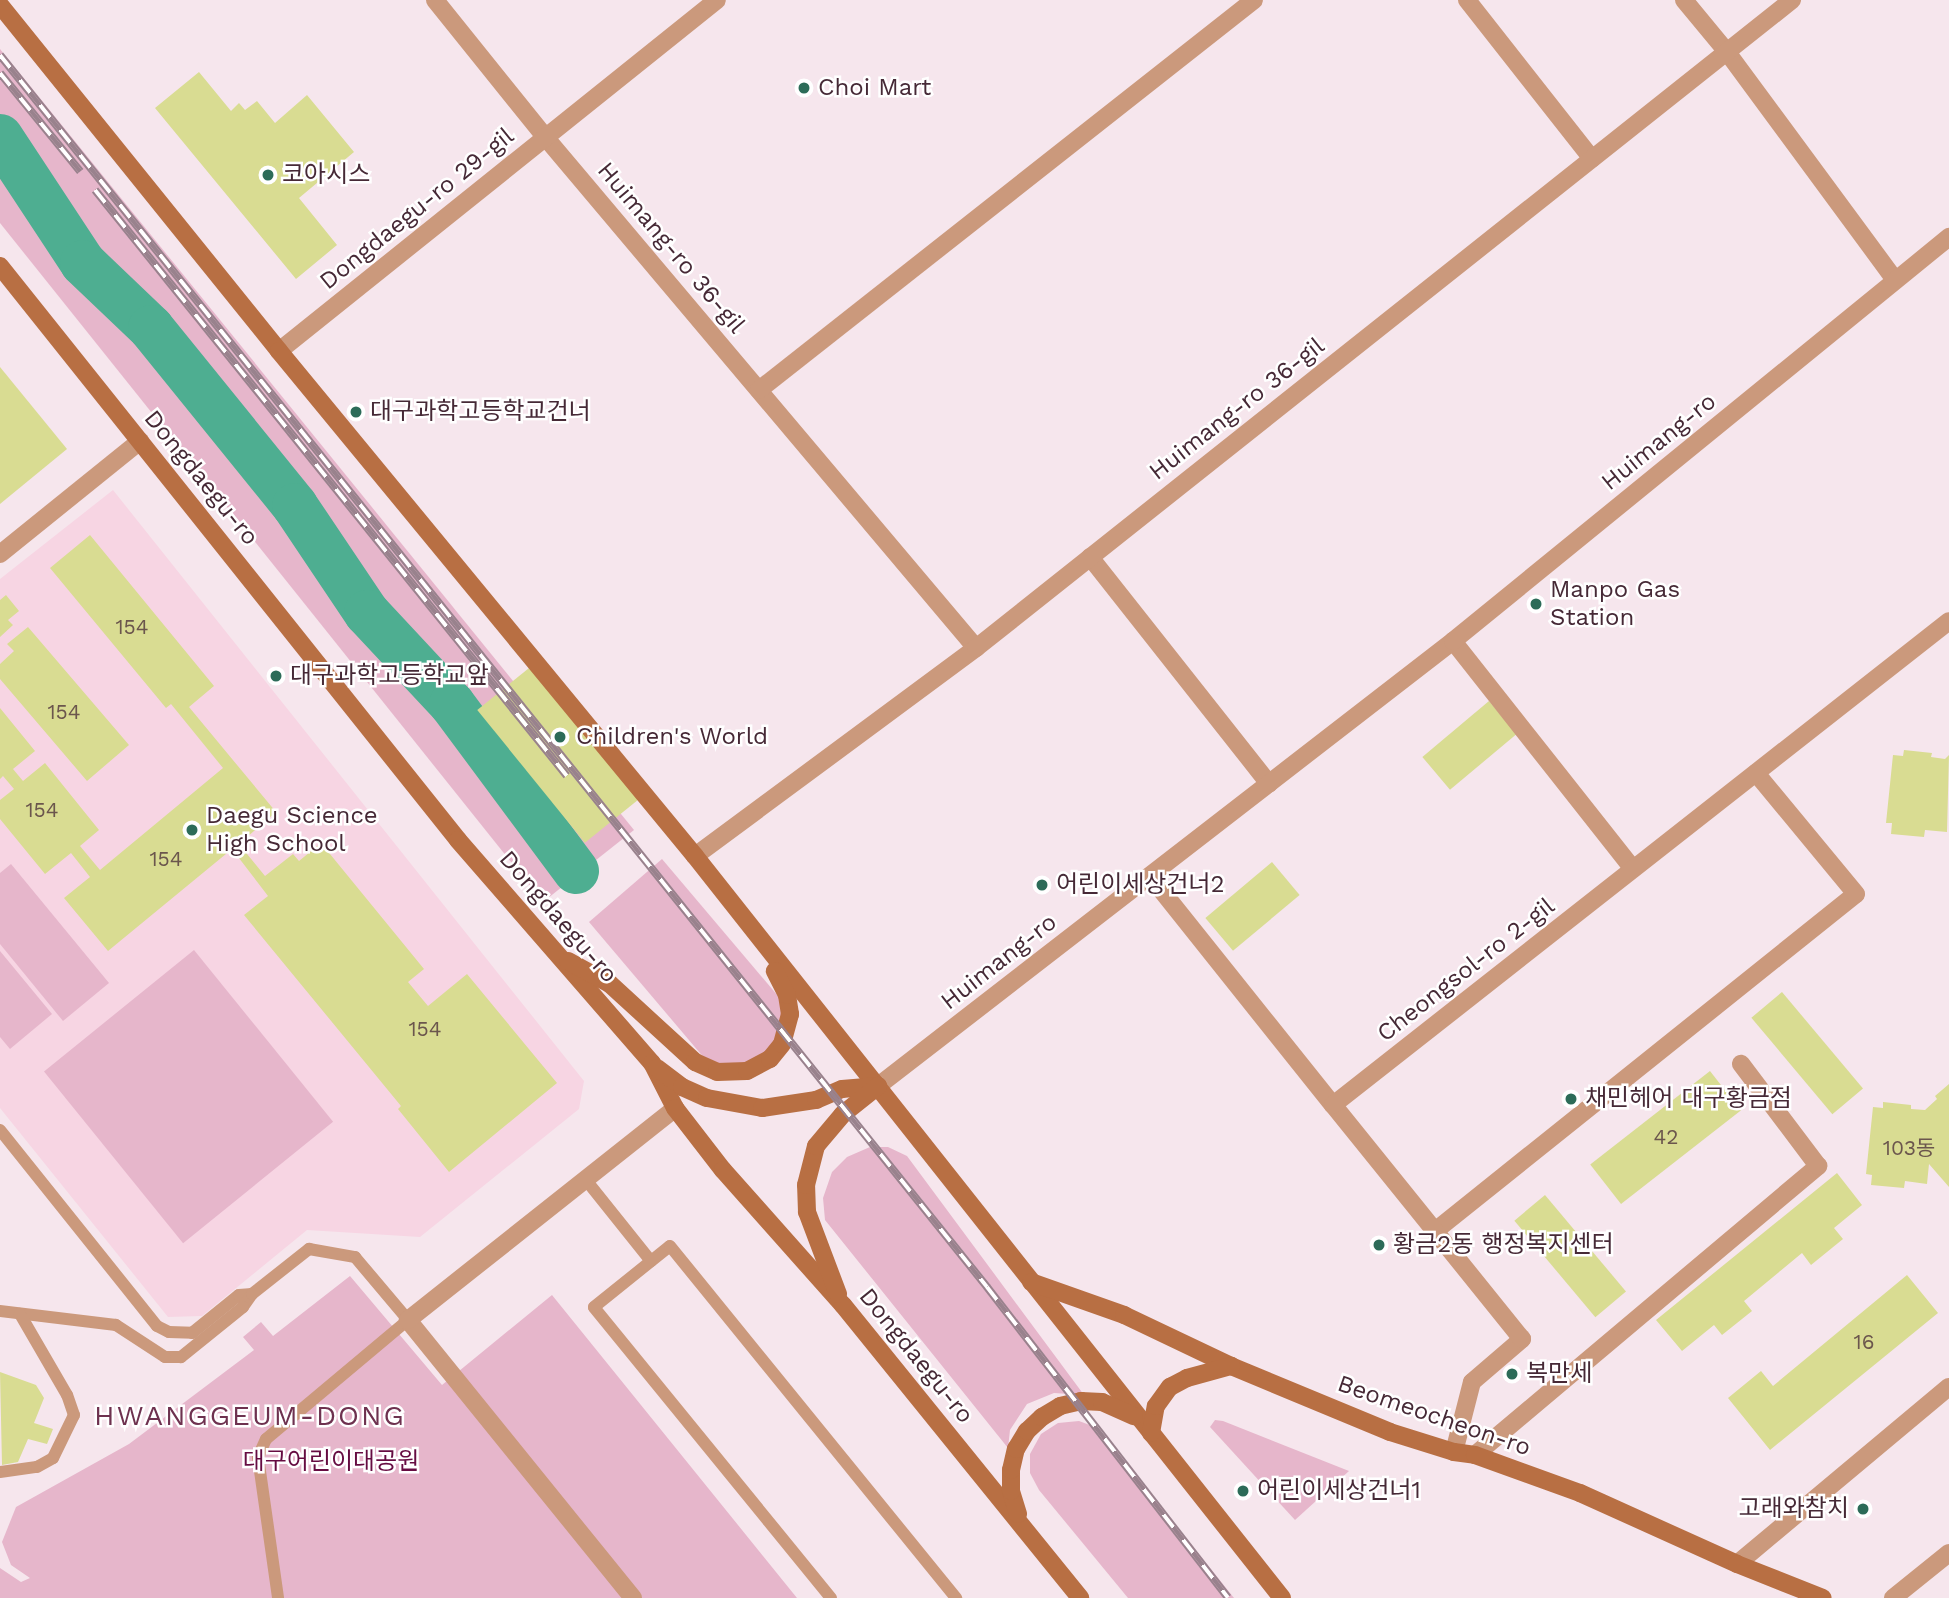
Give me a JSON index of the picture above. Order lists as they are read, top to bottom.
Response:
{
  "streets": {
    "main road": ["Dongdaegu-ro", "Beomeocheon-ro"],
    "street": [
      "Dongdaegu-ro 29-gil",
      "Huimang-ro 36-gil",
      "Huimang-ro",
      "Cheongsol-ro 2-gil"
    ]
  },
  "crossings": [
    ["Dongdaegu-ro 29-gil", "Huimang-ro 36-gil"]
  ],
  "districts": ["HWANGGEUM-DONG"],
  "parks": ["대구어린이대공원"],
  "places": [
    "Choi Mart",
    "코아시스",
    "대구과학고등학교건너",
    "Manpo Gas Station",
    "대구과학고등학교앞",
    "Children's World",
    "Daegu Science High School",
    "어린이세상건너2",
    "채민헤어 대구황금점",
    "황금2동 행정복지센터",
    "복만세",
    "어린이세상건너1",
    "고래와참치"
  ],
  "house_numbers": [
    "154",
    "154",
    "154",
    "154",
    "154",
    "42",
    "103동",
    "16"
  ]
}
